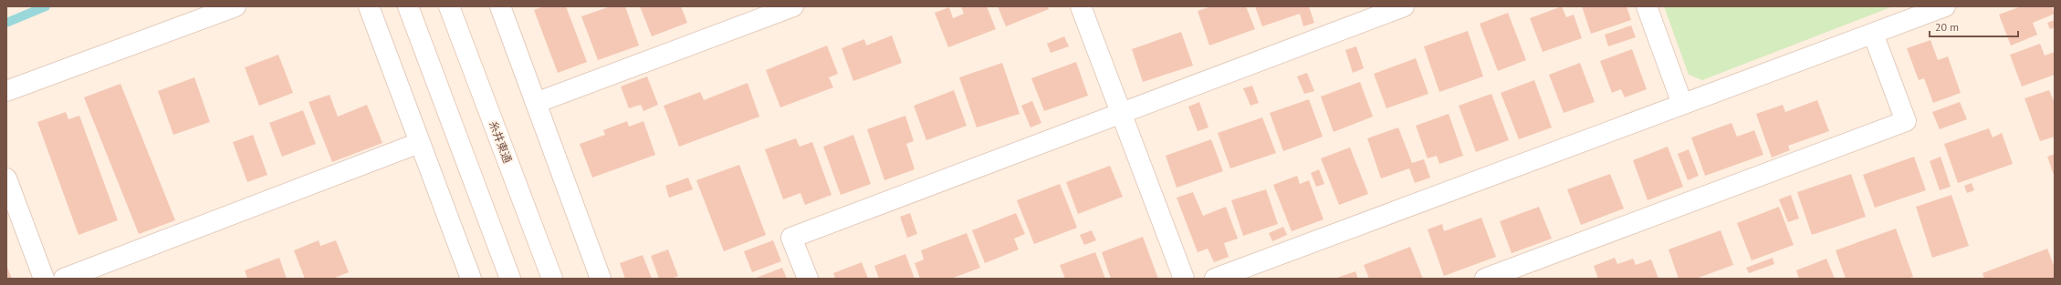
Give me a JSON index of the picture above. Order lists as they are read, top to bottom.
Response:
{
  "streets": {
    "street": ["糸井東通"]
  },
  "scale_bar": "20 m"
}
